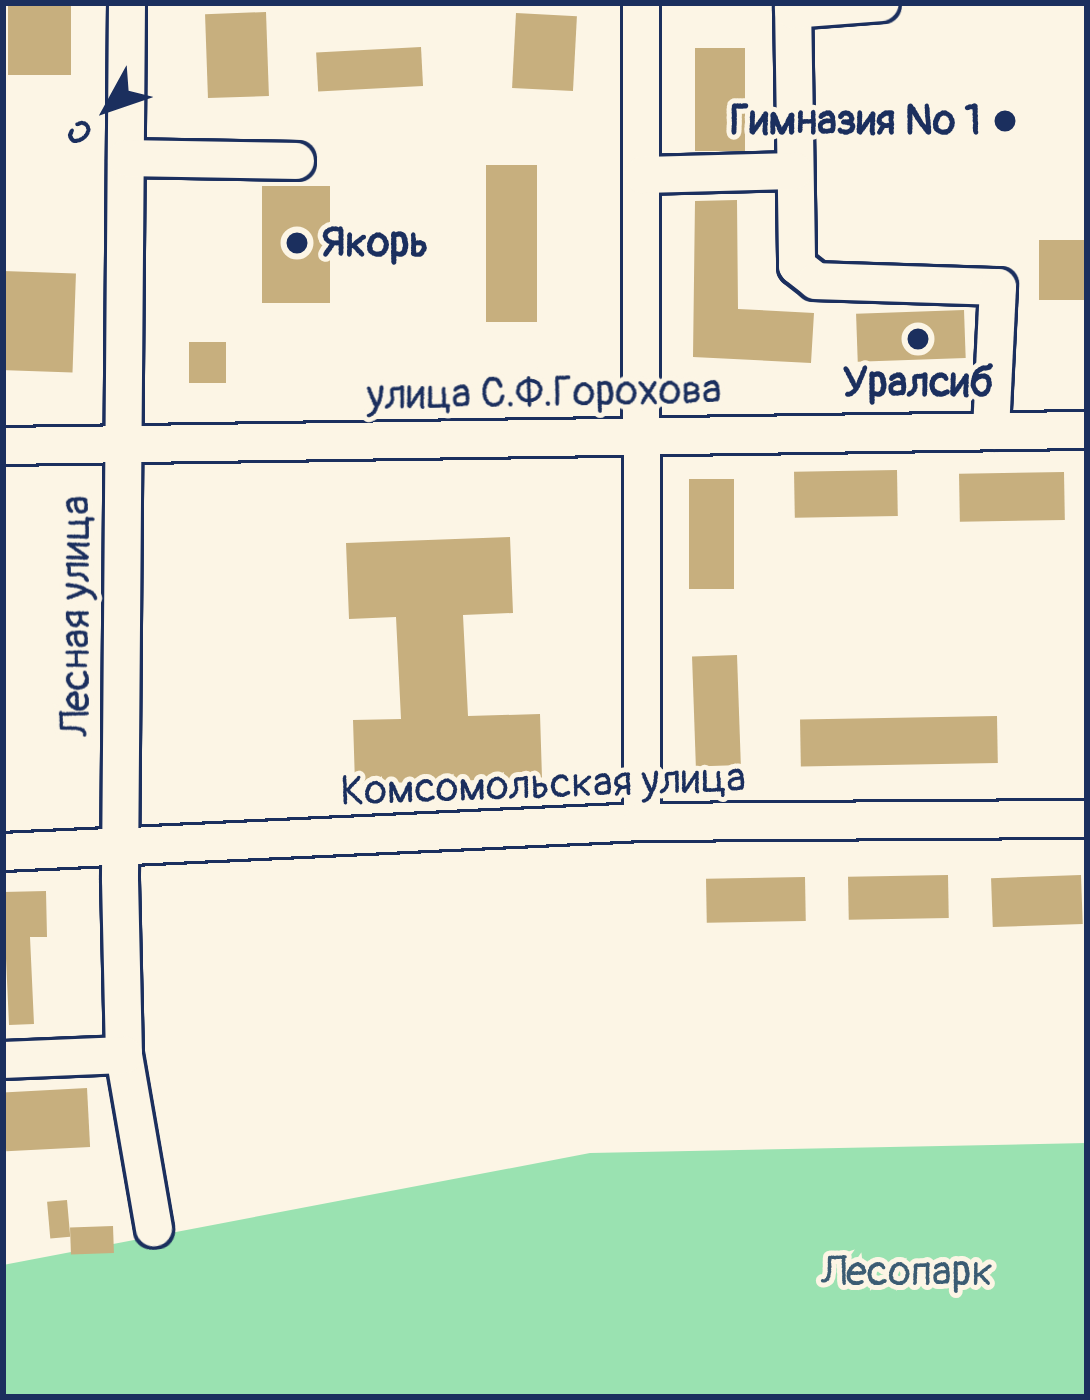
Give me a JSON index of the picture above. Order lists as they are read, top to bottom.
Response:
{
  "streets": {
    "street": ["улица С.Ф.Горохова", "Лесная улица", "Комсомольская улица"]
  },
  "crossings": [
    ["улица С.Ф.Горохова", "Лесная улица"],
    ["Лесная улица", "Комсомольская улица"]
  ],
  "parks": ["Лесопарк"],
  "places": ["Гимназия № 1", "Якорь", "Уралсиб"],
  "north": "bottom left"
}
